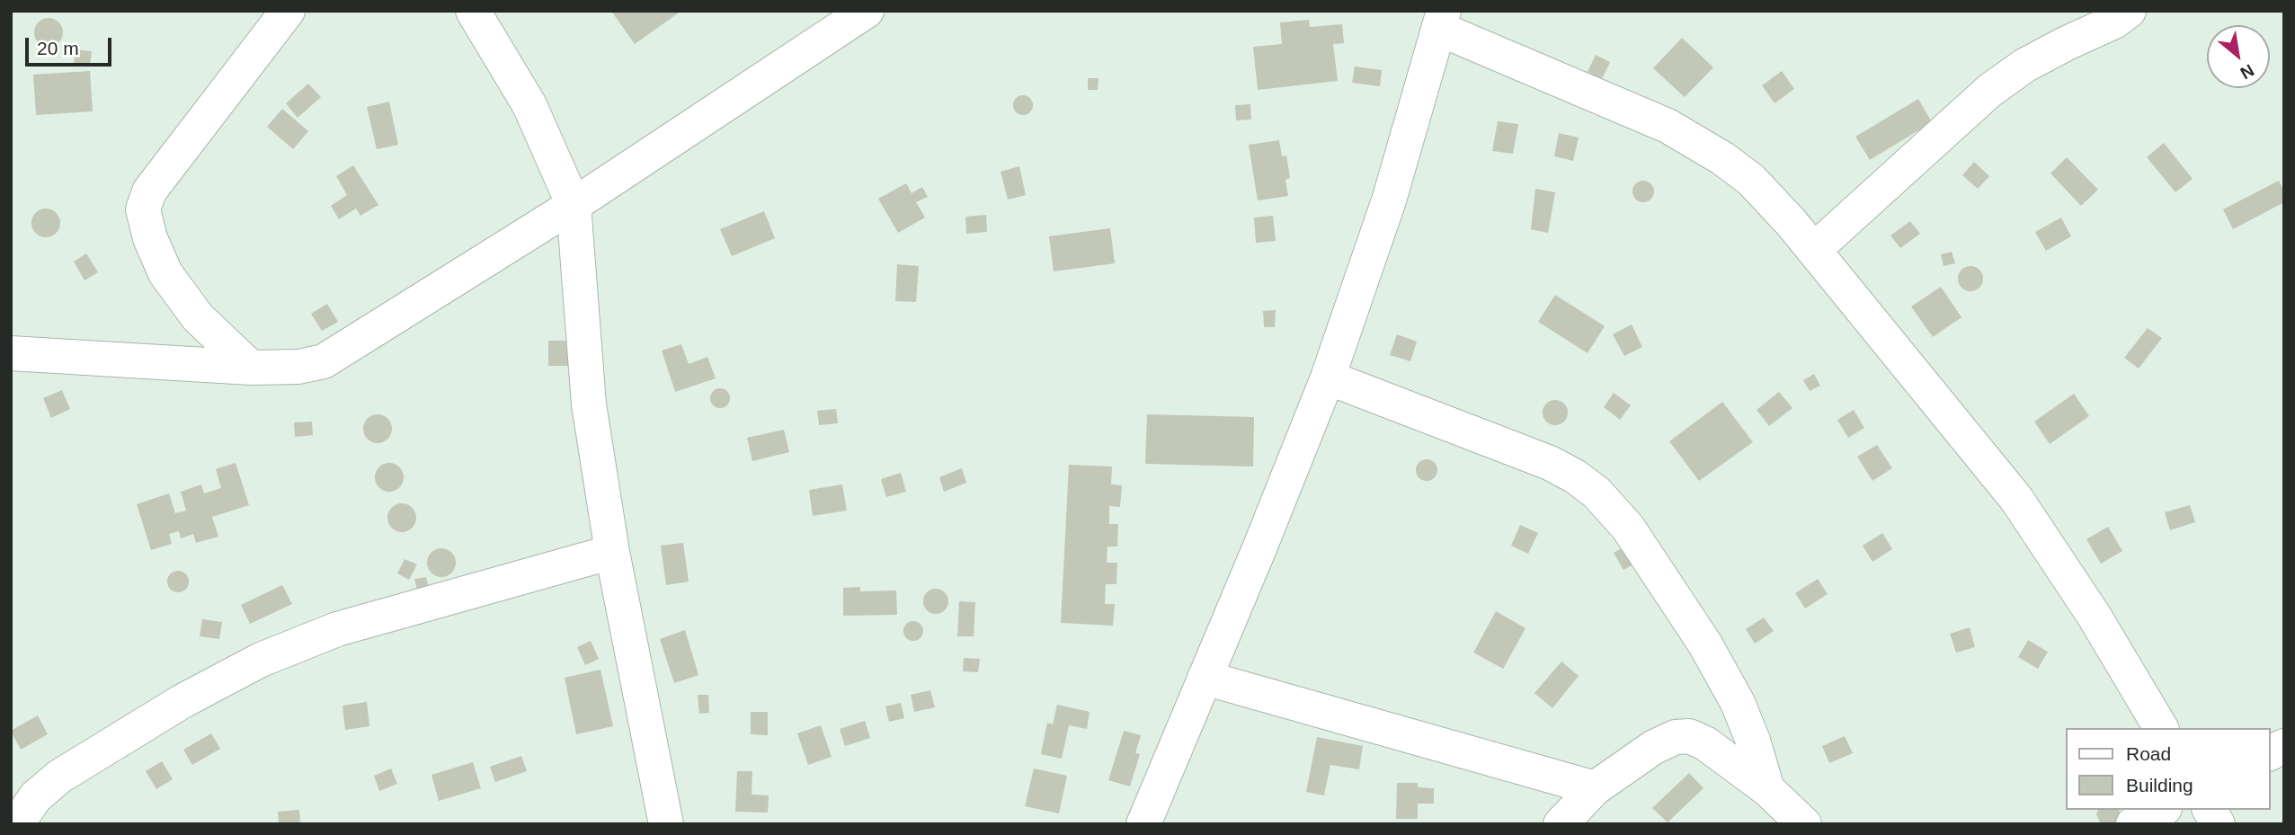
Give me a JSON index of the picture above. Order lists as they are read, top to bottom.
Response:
{
  "legend": ["Road", "Building"],
  "scale_bar": "20 m",
  "north": "bottom right"
}
